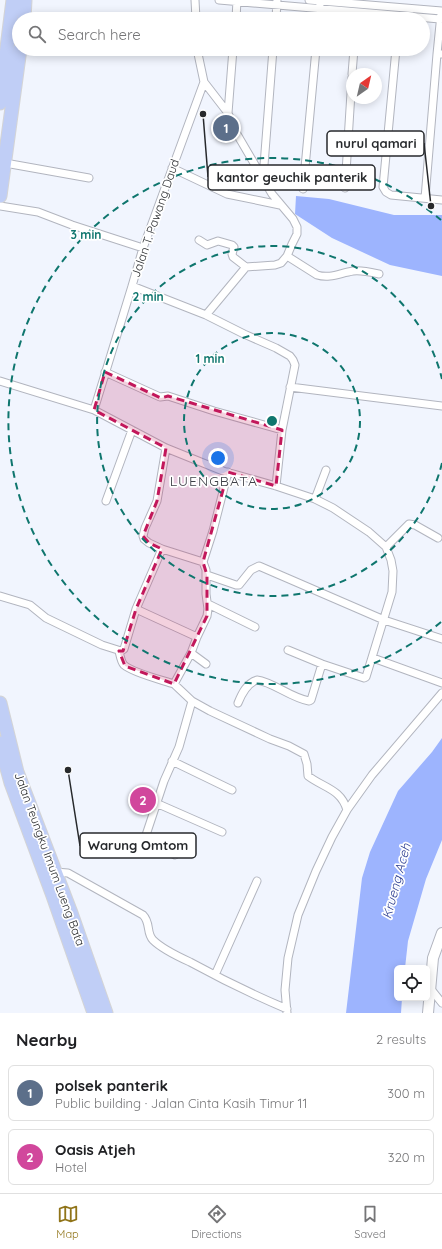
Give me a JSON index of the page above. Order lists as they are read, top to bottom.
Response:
{
  "streets": {
    "highway": ["Jalan Teungku Imum Lueng Bata"],
    "street": ["Jalan T. Pawang Daud"]
  },
  "districts": ["LUENGBATA"],
  "water": ["Krueng Aceh"],
  "places": ["kantor geuchik panterik", "nurul qamari", "Warung Omtom"],
  "north": "top right",
  "page": {
    "search": "Search here",
    "pins": ["1", "2"],
    "heading": ["Nearby", "2 results"],
    "list": [
      {
        "mark": "1",
        "name": "polsek panterik",
        "note": "Public building · Jalan Cinta Kasih Timur 11",
        "value": "300 m"
      },
      {
        "mark": "2",
        "name": "Oasis Atjeh",
        "note": "Hotel",
        "value": "320 m"
      }
    ],
    "nav": ["Map", "Directions", "Saved"]
  },
  "rings": ["3 min", "2 min", "1 min"]
}
